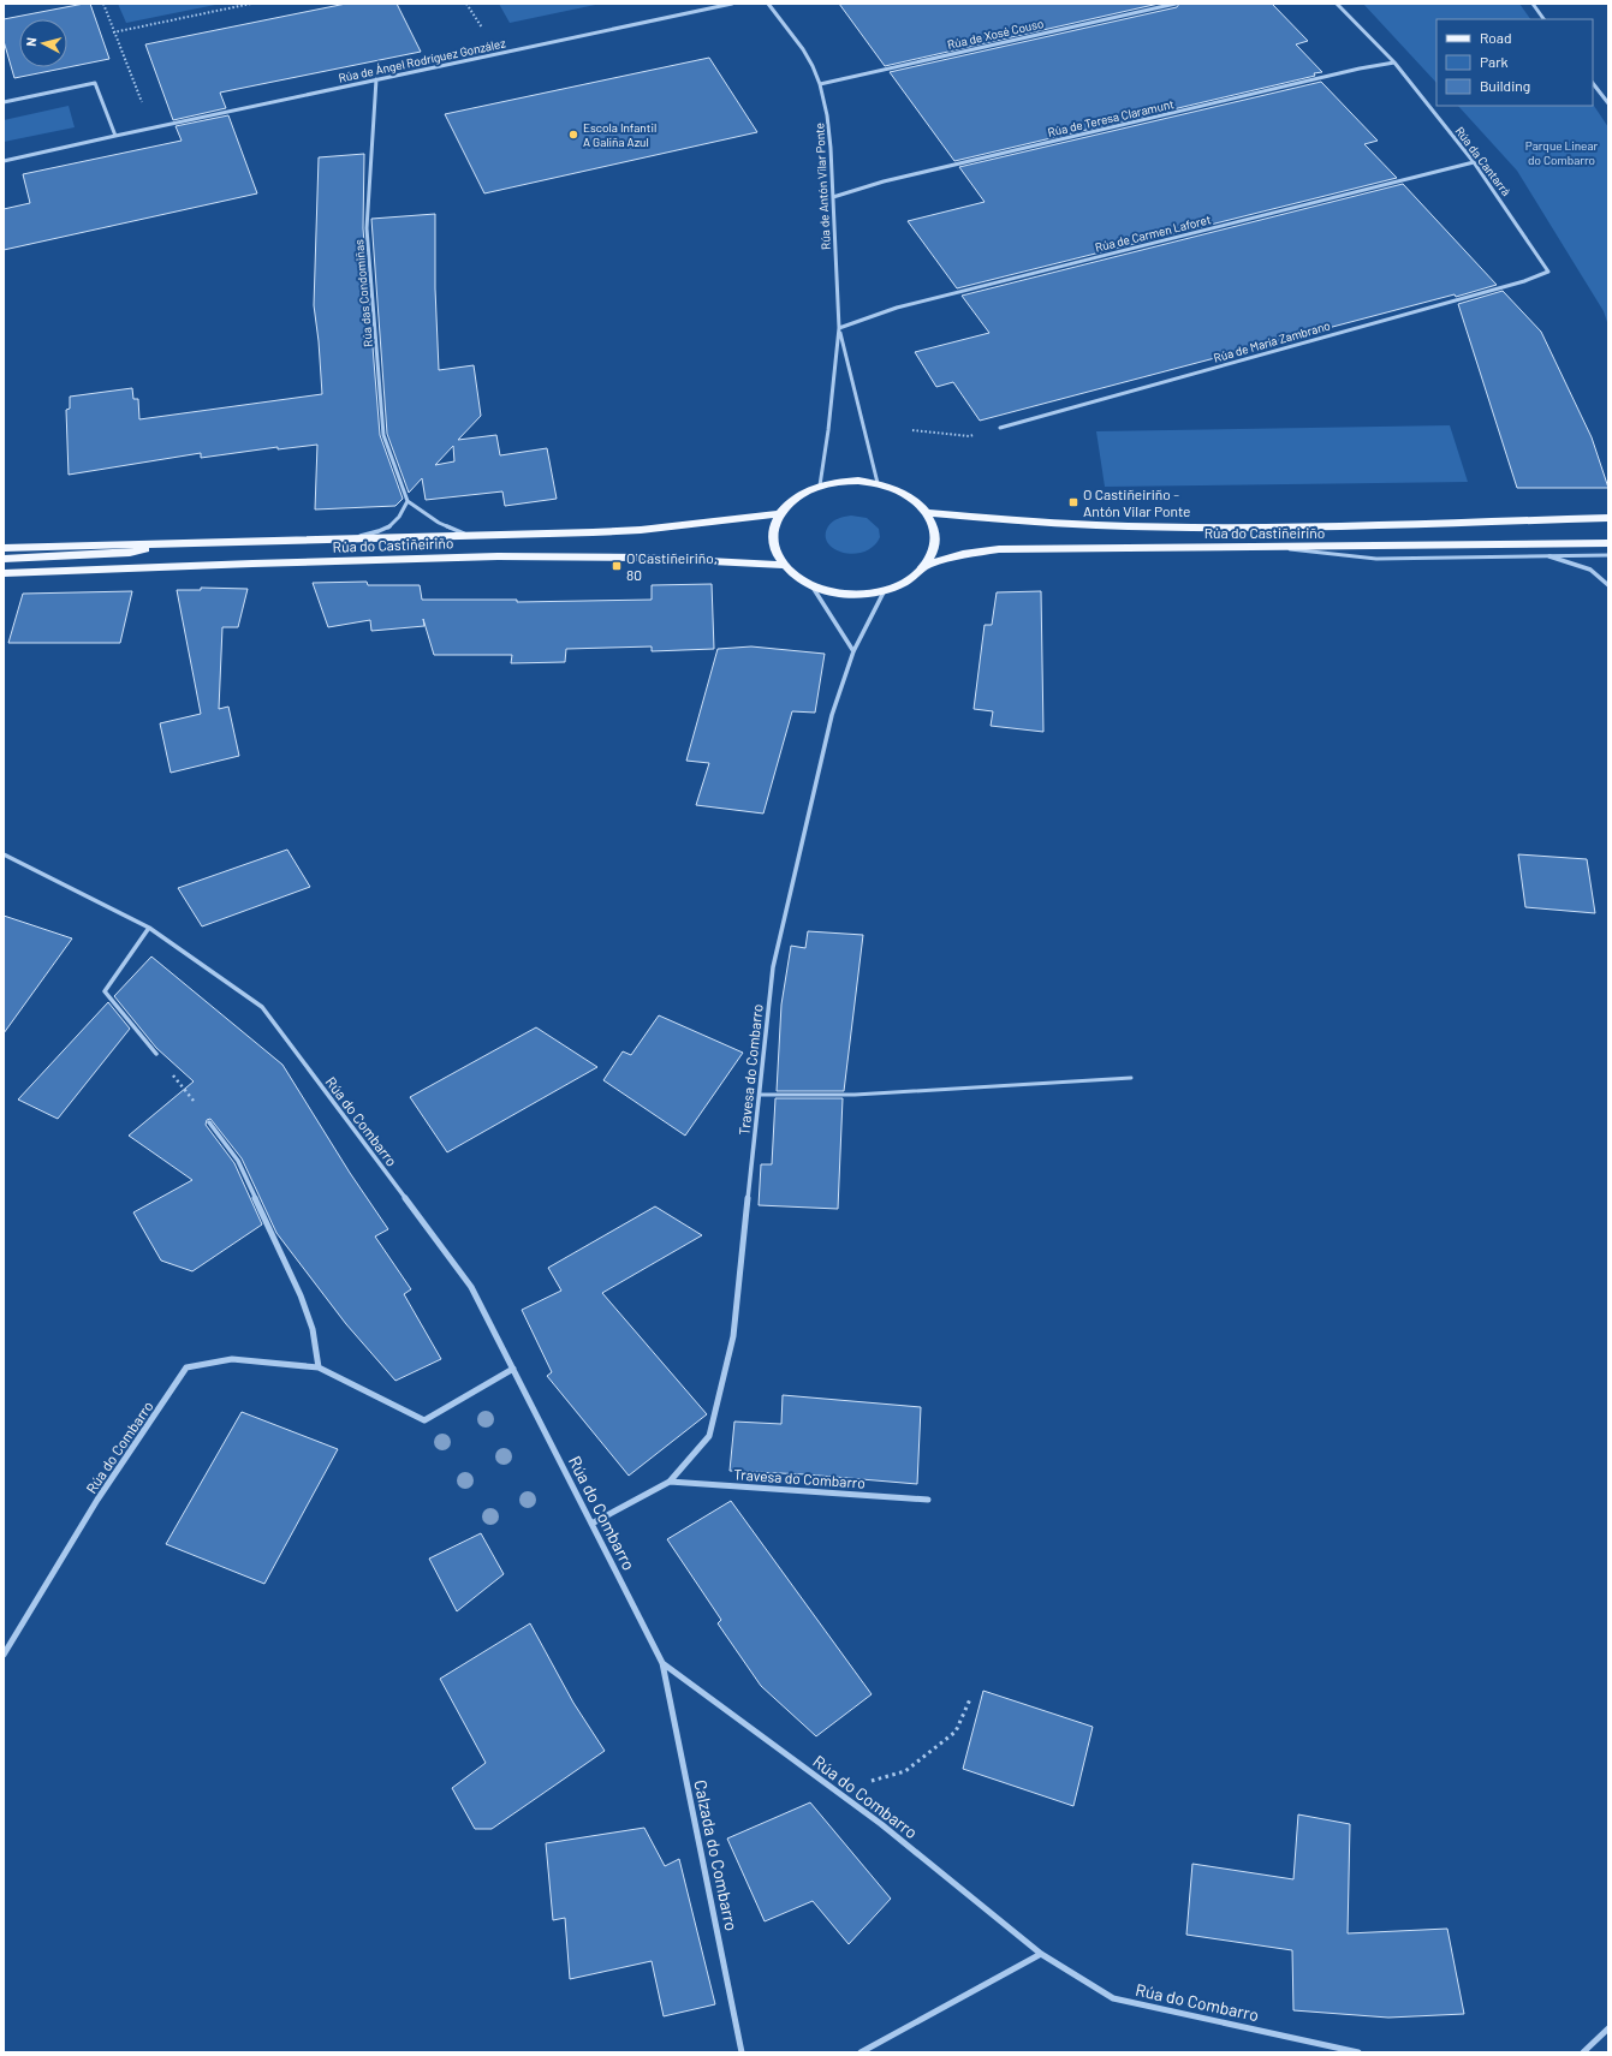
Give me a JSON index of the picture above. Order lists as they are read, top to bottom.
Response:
{
  "streets": {
    "main road": ["Rúa do Castiñeiriño"],
    "street": [
      "Rúa de Xosé Couso",
      "Rúa de Ángel Rodríguez González",
      "Rúa de Teresa Claramunt",
      "Rúa da Cantarrá",
      "Rúa de Antón Vilar Ponte",
      "Rúa de Carmen Laforet",
      "Rúa das Condomiñas",
      "Rúa de María Zambrano",
      "Travesa do Combarro",
      "Rúa do Combarro",
      "Calzada do Combarro"
    ]
  },
  "crossings": [
    ["Rúa de Xosé Couso", "Rúa de Antón Vilar Ponte"],
    ["Rúa de Ángel Rodríguez González", "Rúa das Condomiñas"],
    ["Rúa de Teresa Claramunt", "Rúa da Cantarrá"],
    ["Rúa de Teresa Claramunt", "Rúa de Antón Vilar Ponte"],
    ["Rúa da Cantarrá", "Rúa de Carmen Laforet"],
    ["Rúa da Cantarrá", "Rúa de María Zambrano"],
    ["Rúa de Antón Vilar Ponte", "Rúa de Carmen Laforet"],
    ["Rúa de Antón Vilar Ponte", "Rúa do Castiñeiriño"],
    ["Rúa de Antón Vilar Ponte", "Travesa do Combarro"],
    ["Rúa do Castiñeiriño", "Travesa do Combarro"],
    ["Travesa do Combarro", "Rúa do Combarro"],
    ["Rúa do Combarro", "Calzada do Combarro"]
  ],
  "parks": ["Parque Linear do Combarro"],
  "places": {
    "other": ["Escola Infantil A Galiña Azul"],
    "transit": ["O Castiñeiriño - Antón Vilar Ponte", "O Castiñeiriño, 80"]
  },
  "legend": ["Road", "Park", "Building"],
  "north": "left"
}
